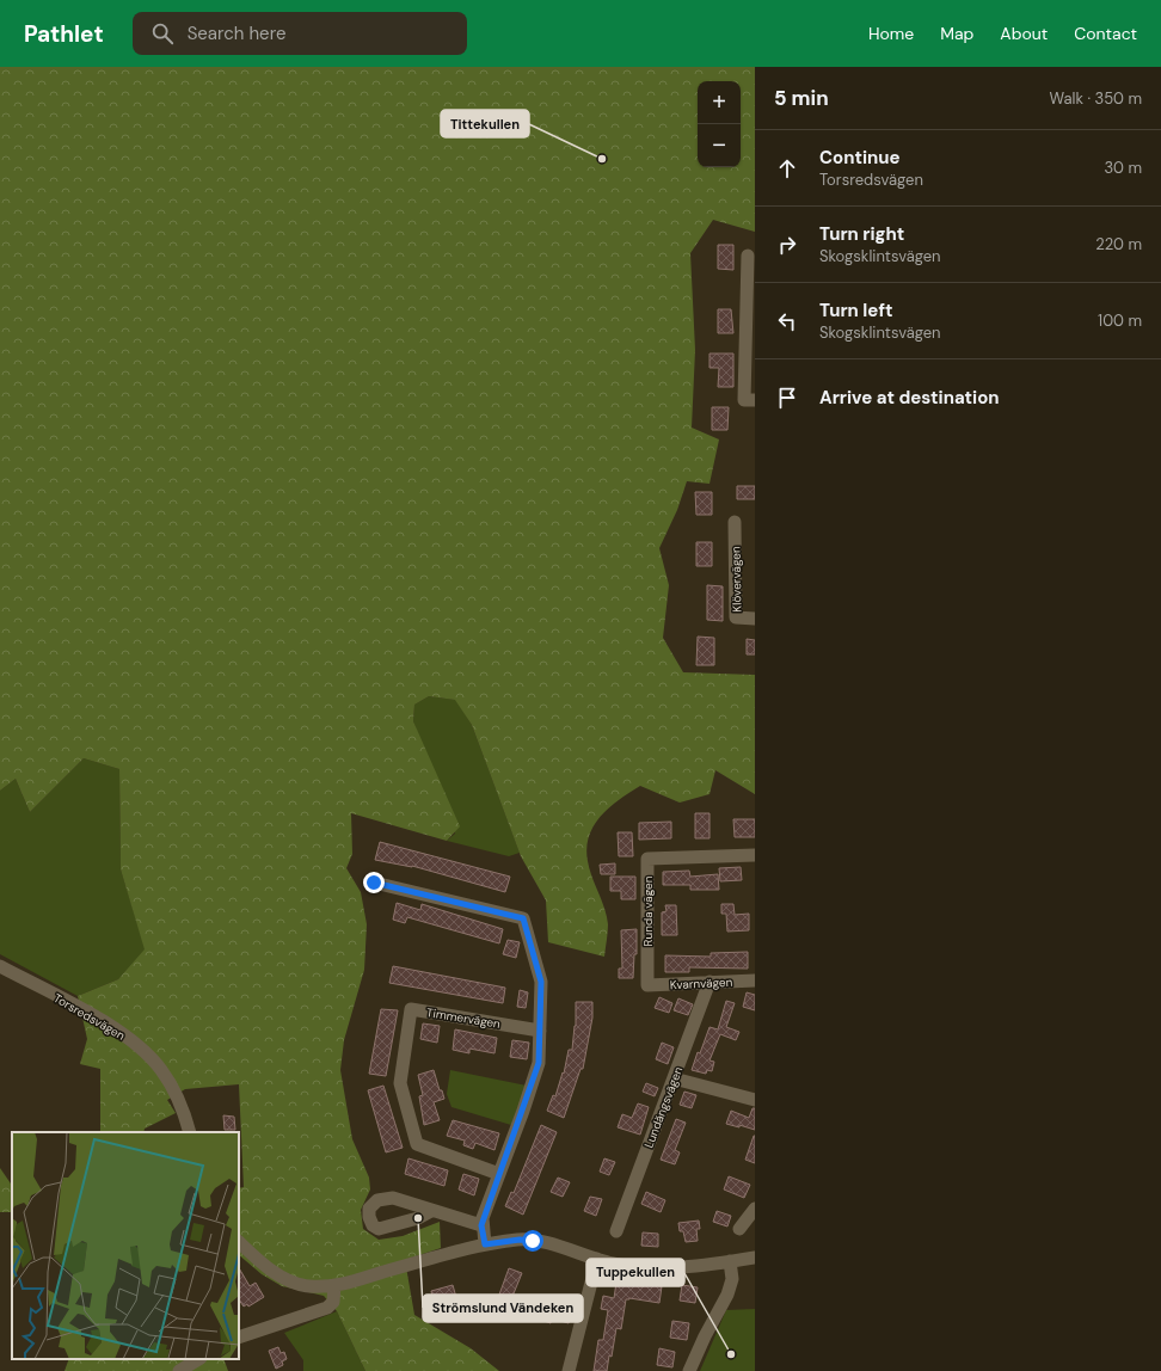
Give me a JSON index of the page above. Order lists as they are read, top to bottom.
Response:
{
  "streets": {
    "street": [
      "Klövervägen",
      "Runda vägen",
      "Kvarnvägen",
      "Torsredsvägen",
      "Timmervägen",
      "Lundängsvägen"
    ]
  },
  "crossings": [
    ["Runda vägen", "Kvarnvägen"],
    ["Kvarnvägen", "Lundängsvägen"]
  ],
  "places": ["Tittekullen", "Strömslund Vändeken", "Tuppekullen"],
  "page": {
    "header": "Pathlet",
    "search": "Search here",
    "nav": [
      "Home",
      "Map",
      "About",
      "Contact"
    ],
    "heading": ["5 min", "Walk · 350 m"],
    "map_buttons": ["+", "−"],
    "list": [
      ["Continue", "Torsredsvägen", "30 m"],
      ["Turn right", "Skogsklintsvägen", "220 m"],
      ["Turn left", "Skogsklintsvägen", "100 m"],
      "Arrive at destination"
    ]
  }
}
